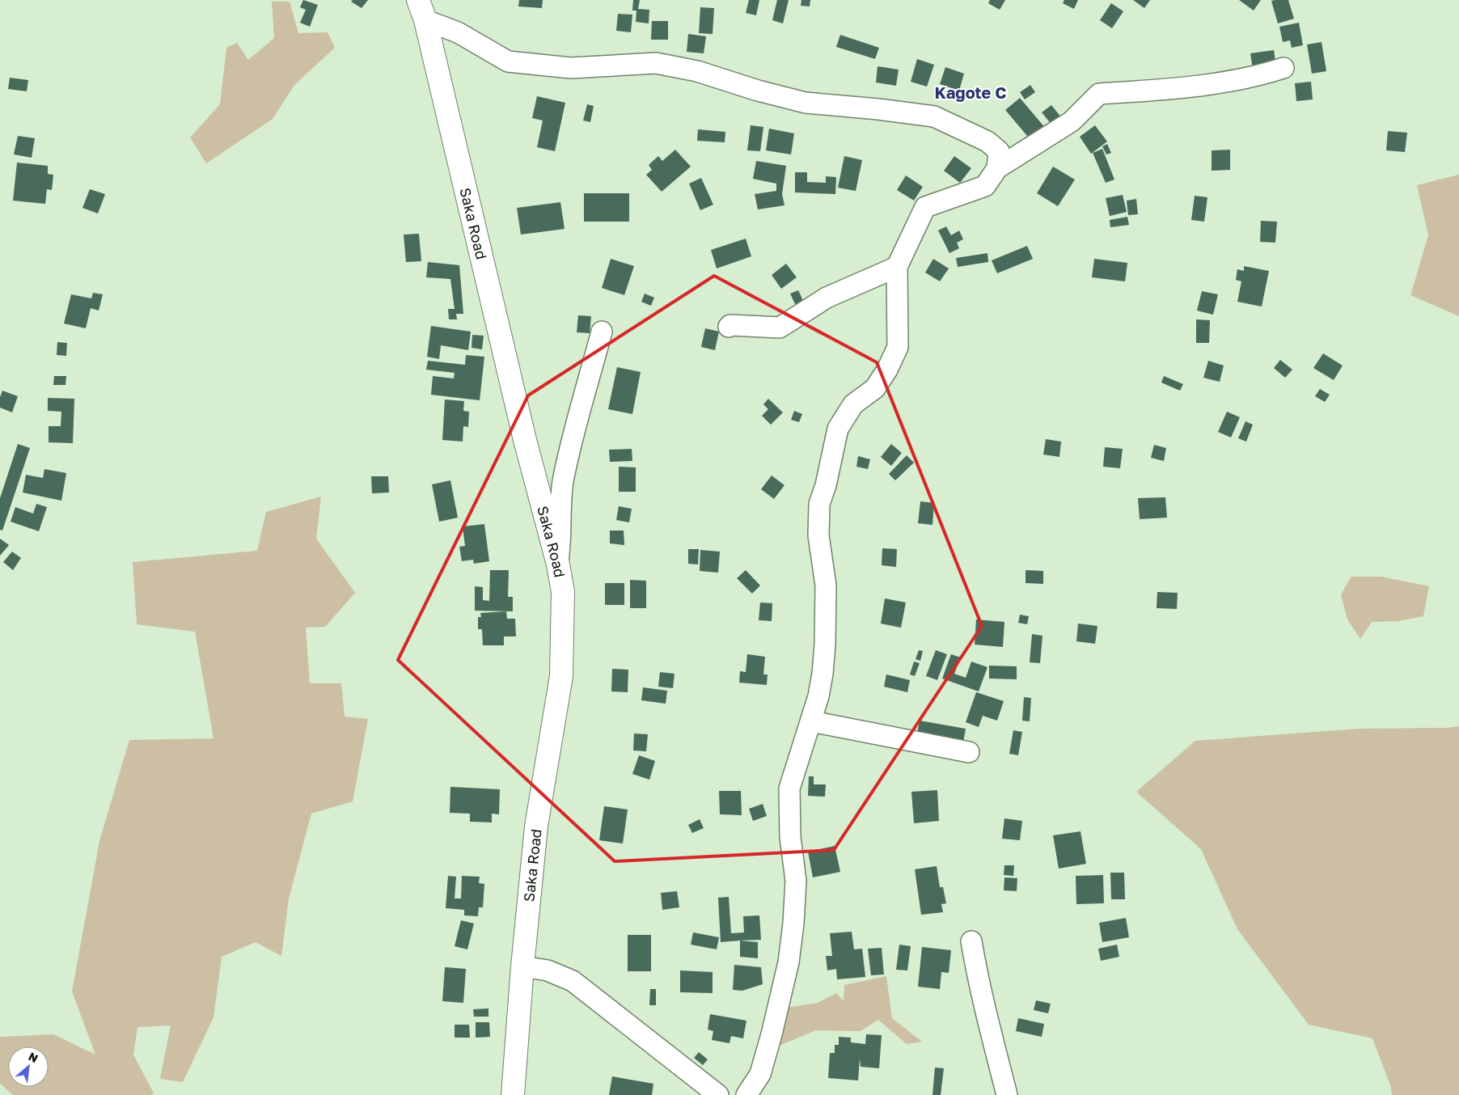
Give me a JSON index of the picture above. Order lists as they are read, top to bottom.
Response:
{
  "streets": {
    "main road": ["Saka Road"]
  },
  "districts": ["Kagote C"],
  "north": "top right"
}
